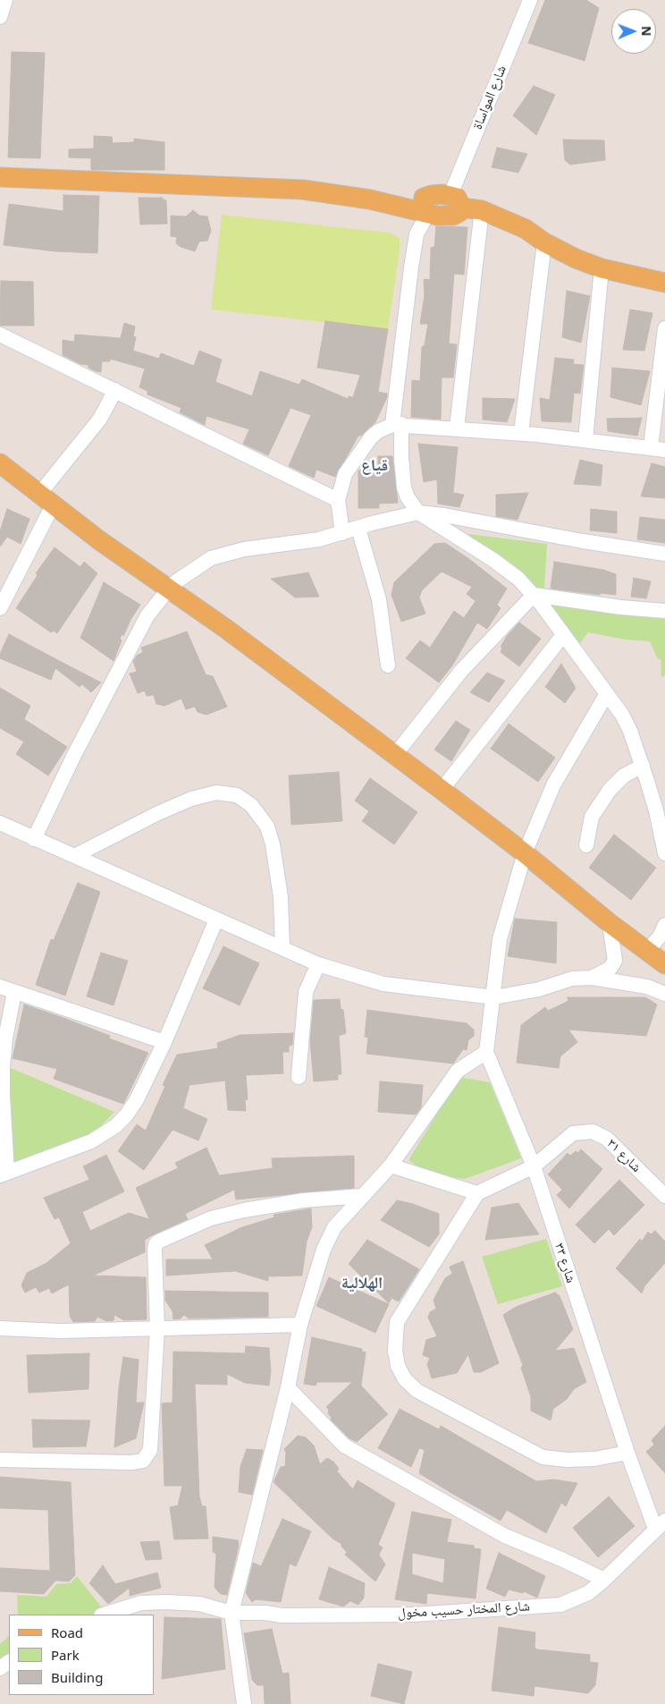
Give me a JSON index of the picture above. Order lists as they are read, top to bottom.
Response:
{
  "streets": {
    "street": [
      "شارع المواساة",
      "شارع ٣١",
      "شارع ٣٣",
      "شارع المختار حسيب مخول"
    ]
  },
  "crossings": [
    ["شارع ٣١", "شارع ٣٣"],
    ["شارع ٣٣", "شارع المختار حسيب مخول"]
  ],
  "districts": ["قياع", "الهلالية"],
  "legend": ["Road", "Park", "Building"],
  "north": "right"
}
